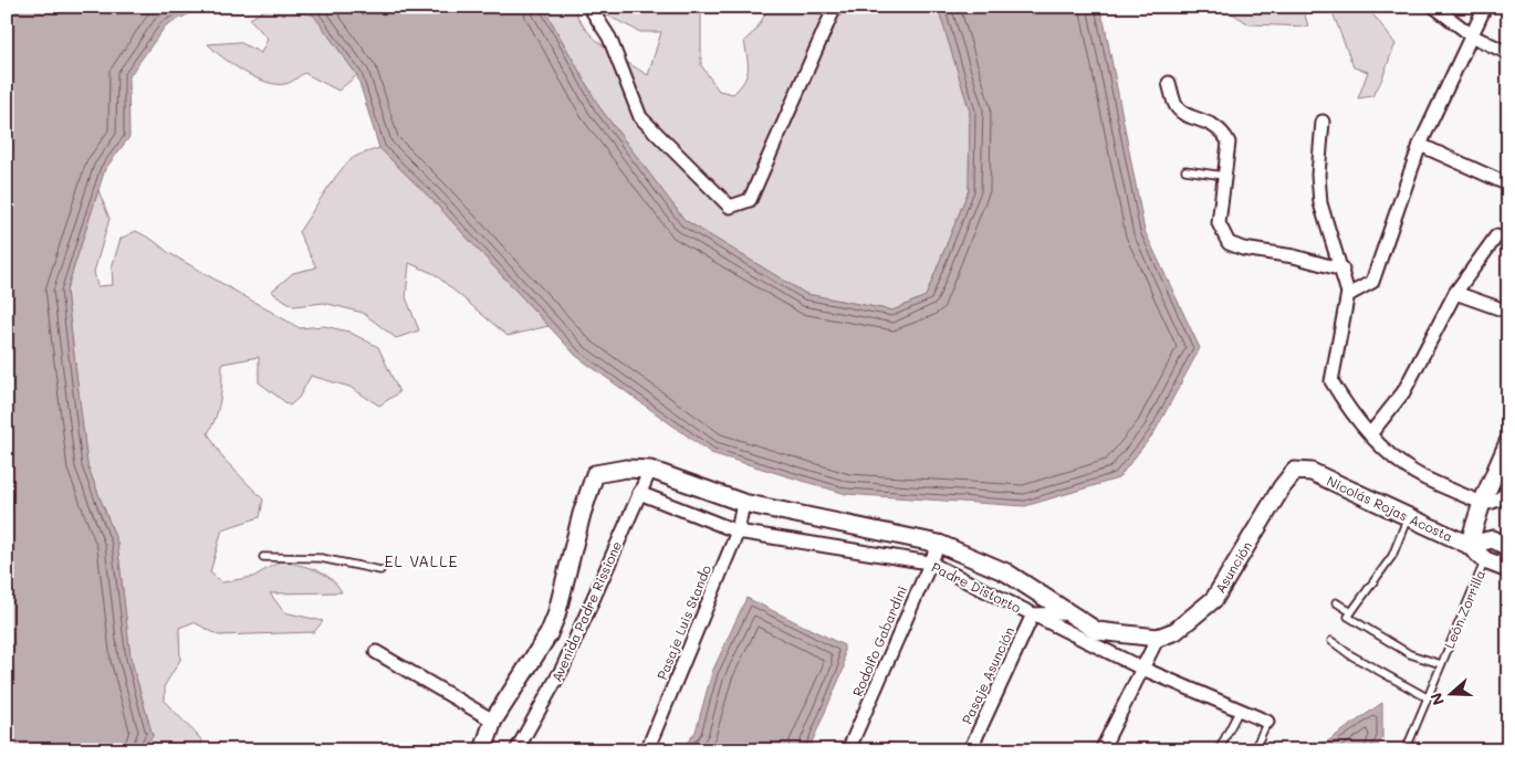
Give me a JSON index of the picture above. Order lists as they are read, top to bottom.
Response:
{
  "streets": {
    "street": [
      "Nicolás Rojas Acosta",
      "Asunción",
      "Padre Distorto",
      "Avenida Padre Rissione",
      "Pasaje Luis Stando",
      "Rodolfo Gabardini",
      "Pasaje Asunción"
    ],
    "lane": ["León Zorrilla"]
  },
  "crossings": [
    ["Nicolás Rojas Acosta", "Asunción"],
    ["Nicolás Rojas Acosta", "León Zorrilla"],
    ["Asunción", "Padre Distorto"],
    ["Padre Distorto", "Avenida Padre Rissione"],
    ["Padre Distorto", "Pasaje Luis Stando"],
    ["Padre Distorto", "Rodolfo Gabardini"],
    ["Padre Distorto", "Pasaje Asunción"]
  ],
  "districts": ["EL VALLE"],
  "north": "left"
}
